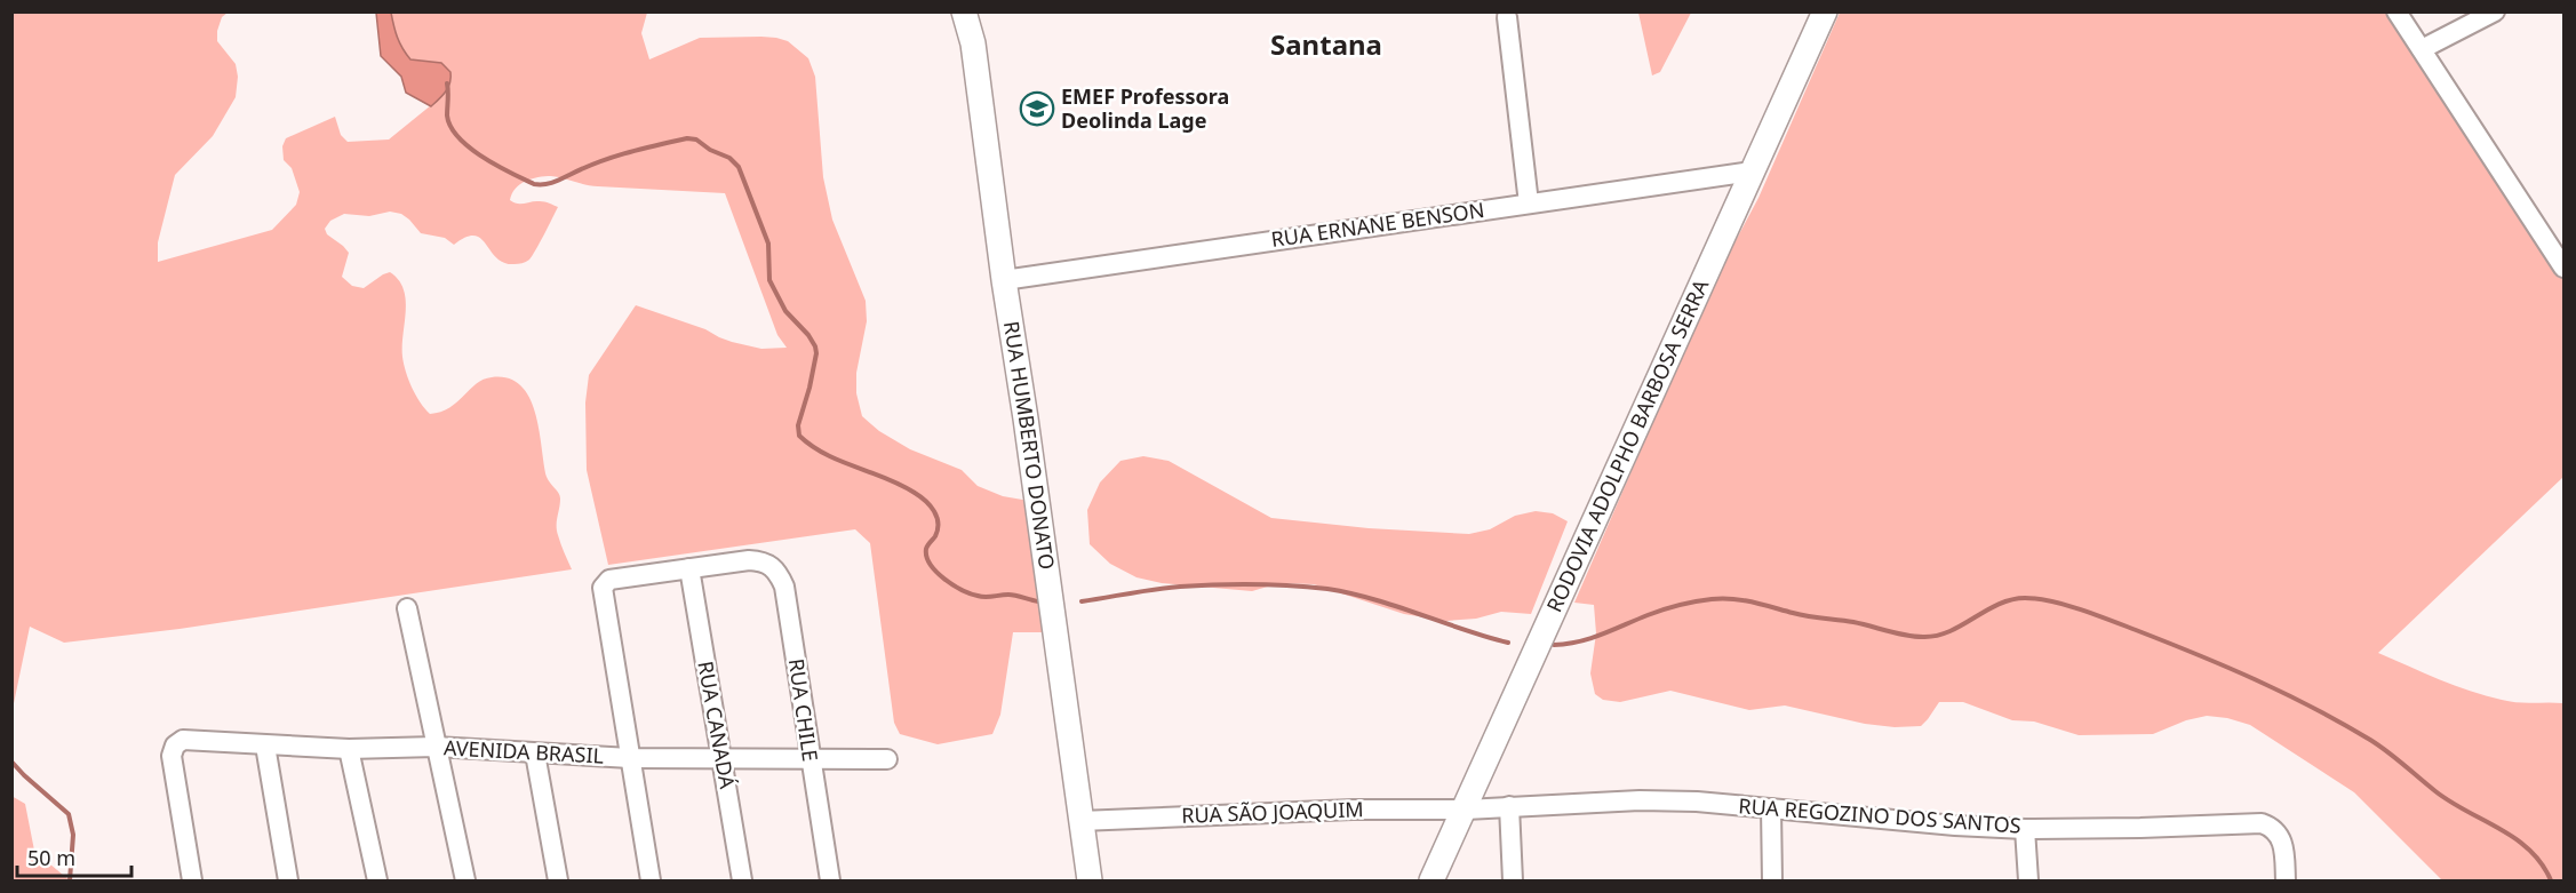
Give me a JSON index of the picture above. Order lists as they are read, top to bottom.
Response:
{
  "streets": {
    "main road": ["RUA HUMBERTO DONATO", "RODOVIA ADOLPHO BARBOSA SERRA"],
    "street": [
      "RUA ERNANE BENSON",
      "RUA CHILE",
      "RUA CANADÁ",
      "AVENIDA BRASIL",
      "RUA SÃO JOAQUIM",
      "RUA REGOZINO DOS SANTOS"
    ]
  },
  "crossings": [
    ["RUA ERNANE BENSON", "RUA HUMBERTO DONATO"],
    ["RUA ERNANE BENSON", "RODOVIA ADOLPHO BARBOSA SERRA"],
    ["RUA HUMBERTO DONATO", "RUA SÃO JOAQUIM"],
    ["RODOVIA ADOLPHO BARBOSA SERRA", "RUA SÃO JOAQUIM"],
    ["RODOVIA ADOLPHO BARBOSA SERRA", "RUA REGOZINO DOS SANTOS"],
    ["RUA CHILE", "RUA CANADÁ"],
    ["RUA CHILE", "AVENIDA BRASIL"],
    ["RUA CANADÁ", "AVENIDA BRASIL"],
    ["RUA SÃO JOAQUIM", "RUA REGOZINO DOS SANTOS"]
  ],
  "districts": ["Santana"],
  "places": {
    "school or university": ["EMEF Professora Deolinda Lage"]
  },
  "scale_bar": "50 m"
}
